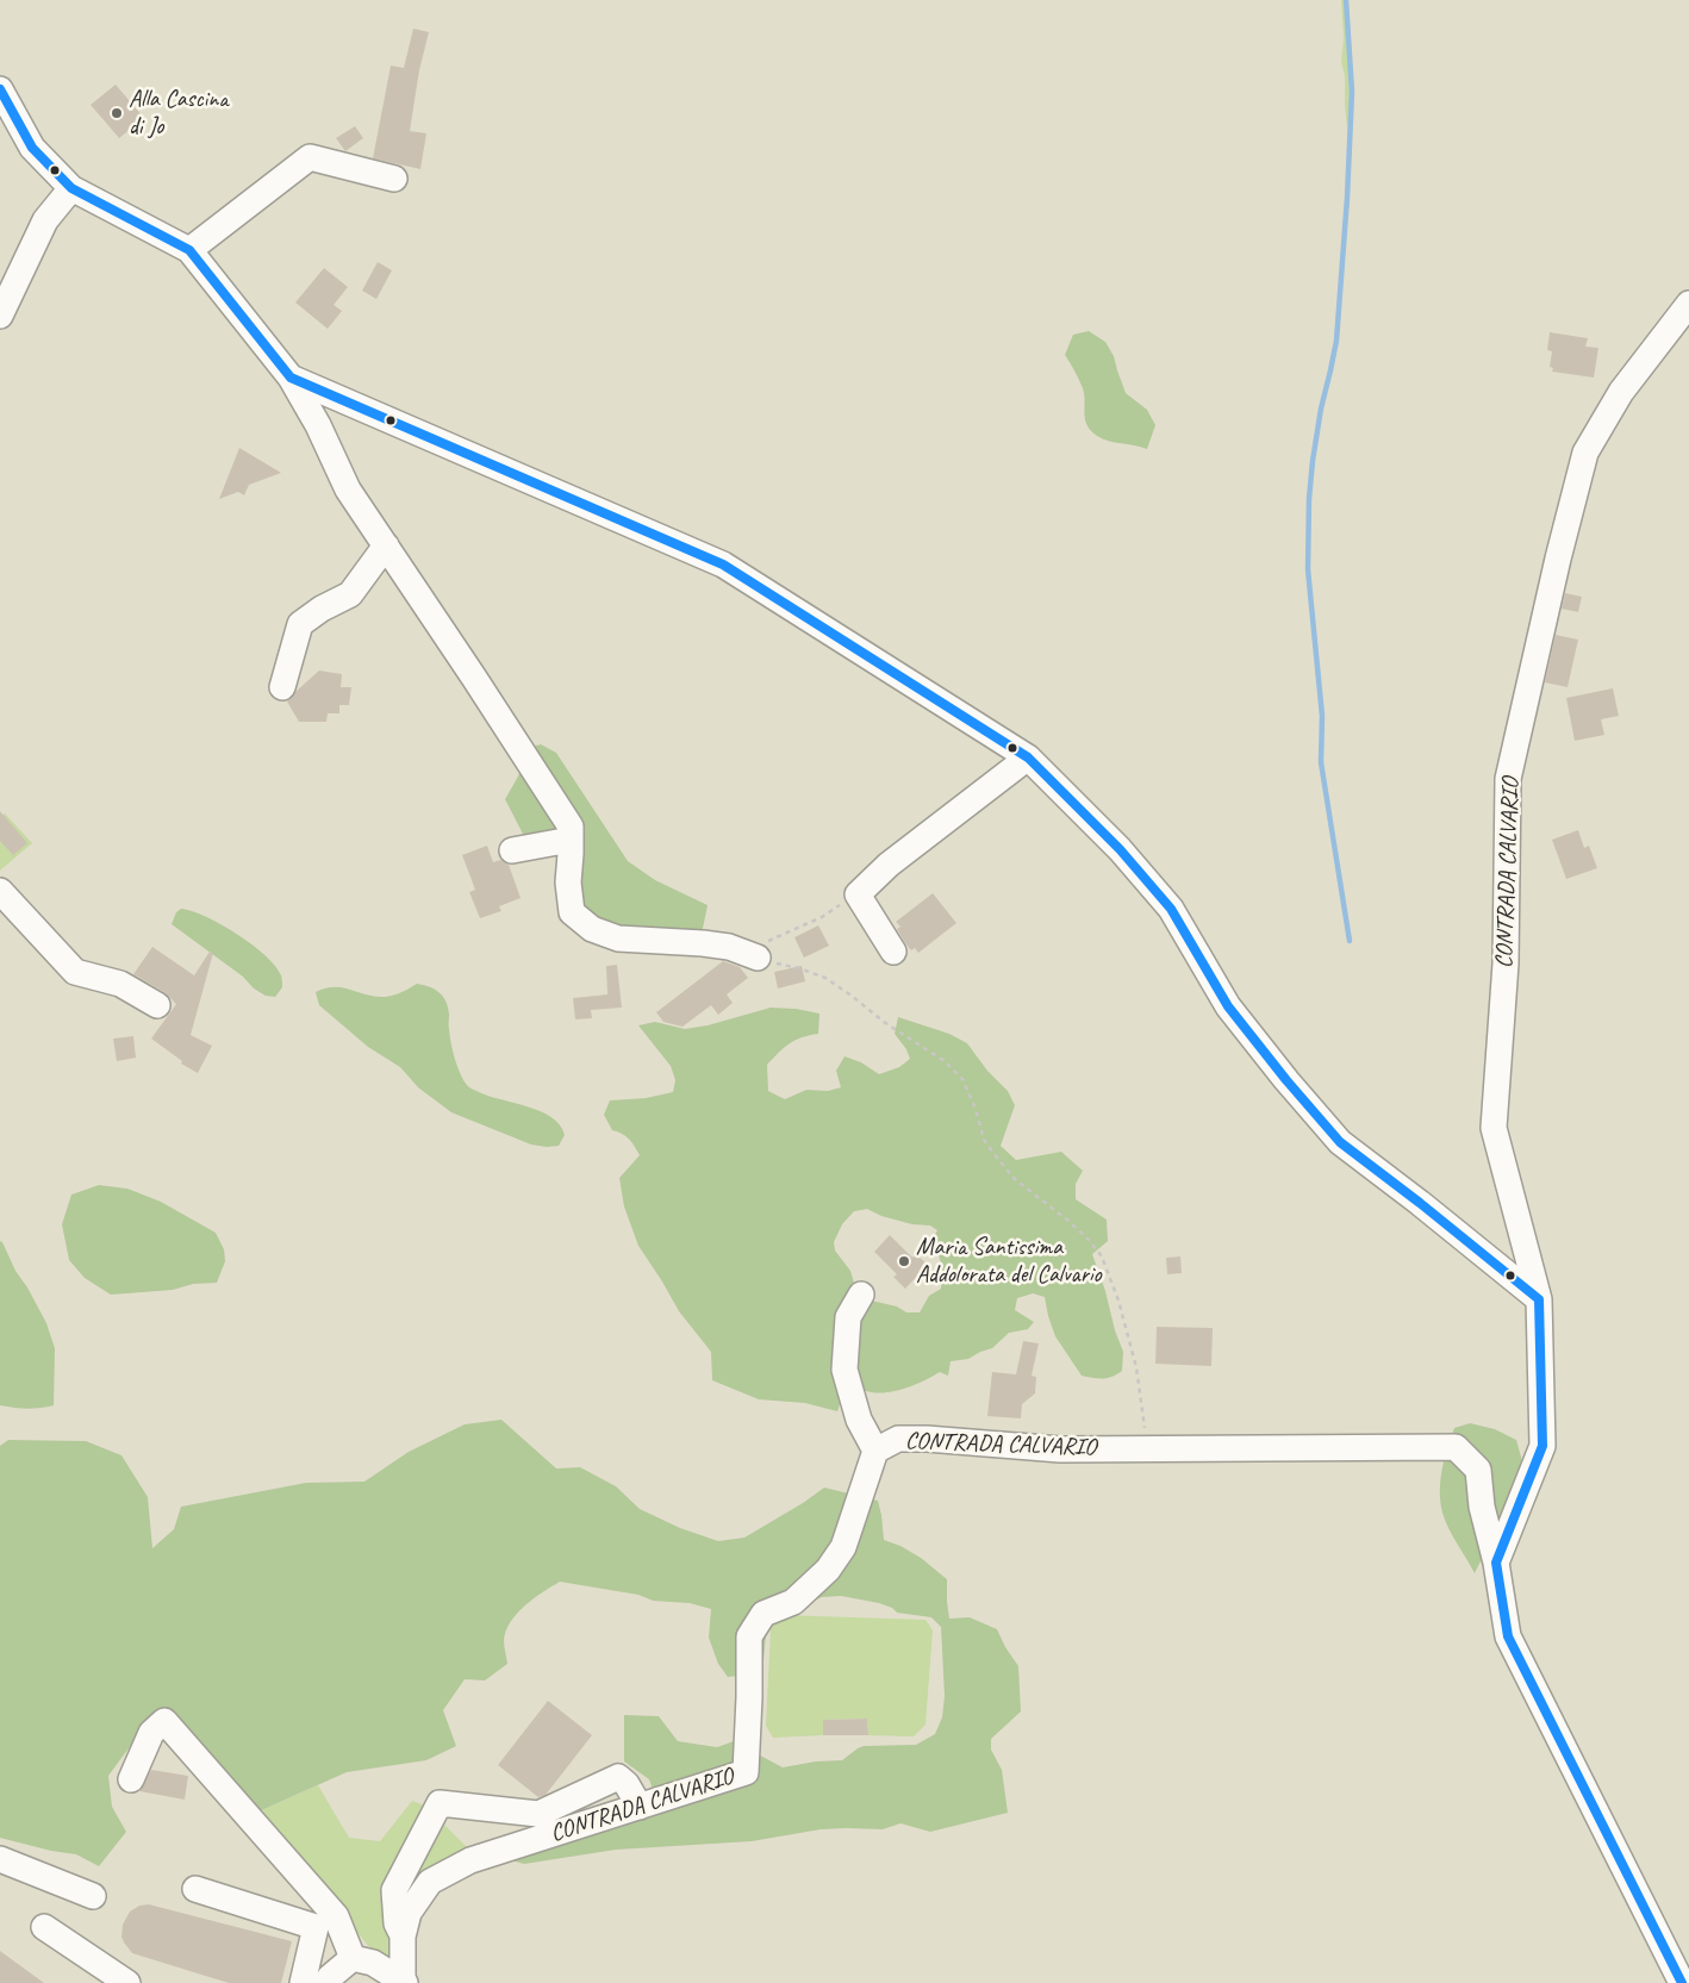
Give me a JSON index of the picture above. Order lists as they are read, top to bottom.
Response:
{
  "streets": {
    "street": ["CONTRADA CALVARIO"]
  },
  "places": ["Alla Cascina di Jo", "Maria Santissima Addolorata del Calvario"]
}
